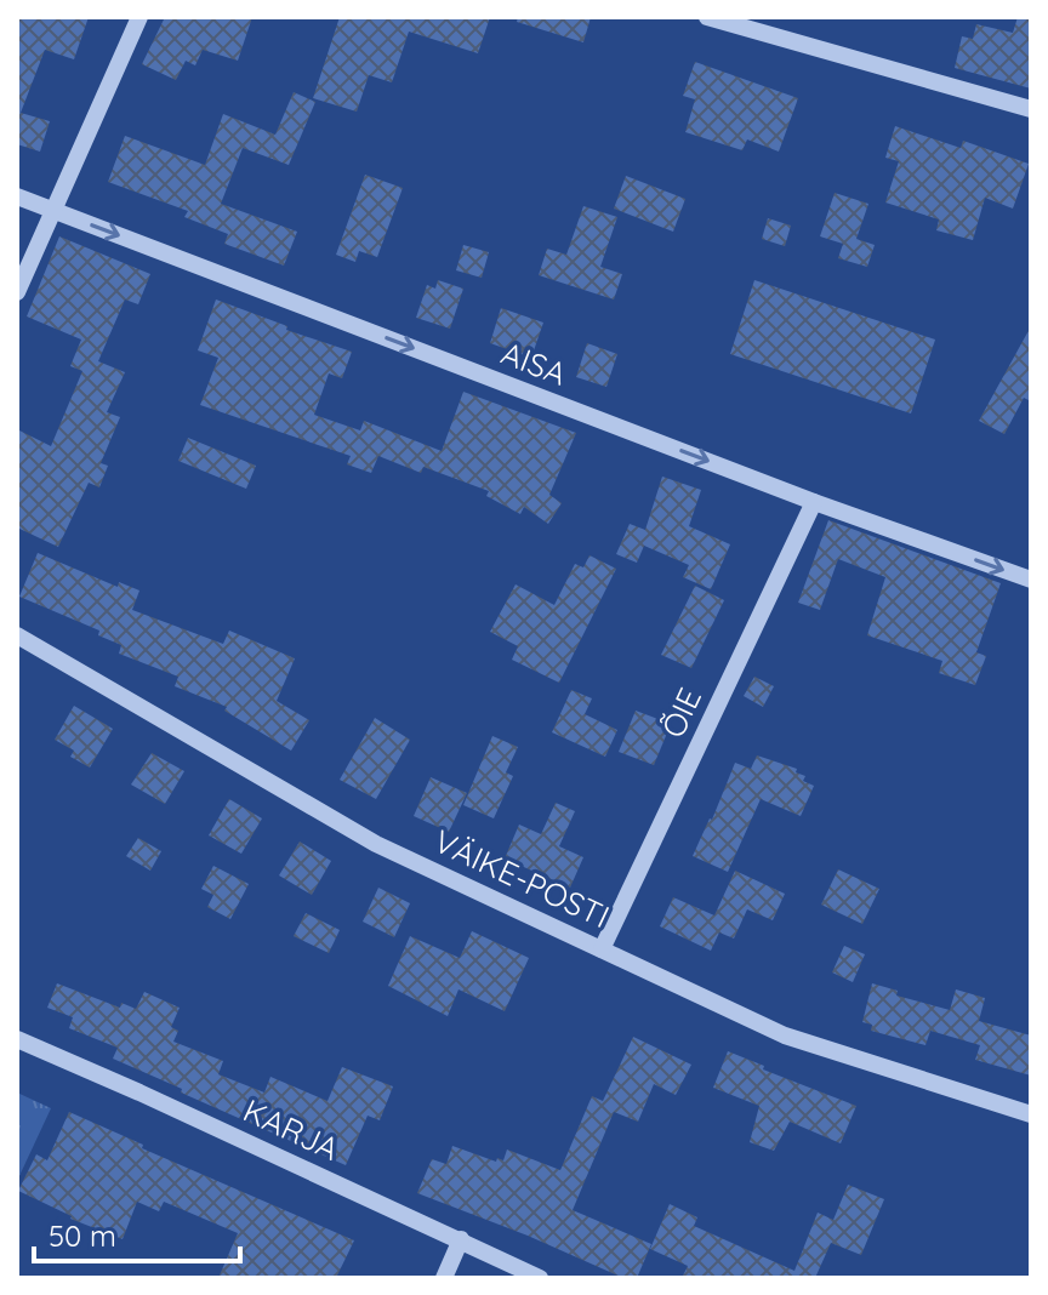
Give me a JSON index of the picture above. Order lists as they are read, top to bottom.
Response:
{
  "streets": {
    "street": [
      "AISA",
      "ÕIE",
      "VÄIKE-POSTI",
      "KARJA"
    ]
  },
  "crossings": [
    ["AISA", "ÕIE"],
    ["ÕIE", "VÄIKE-POSTI"]
  ],
  "one_way": ["AISA"],
  "scale_bar": "50 m"
}
